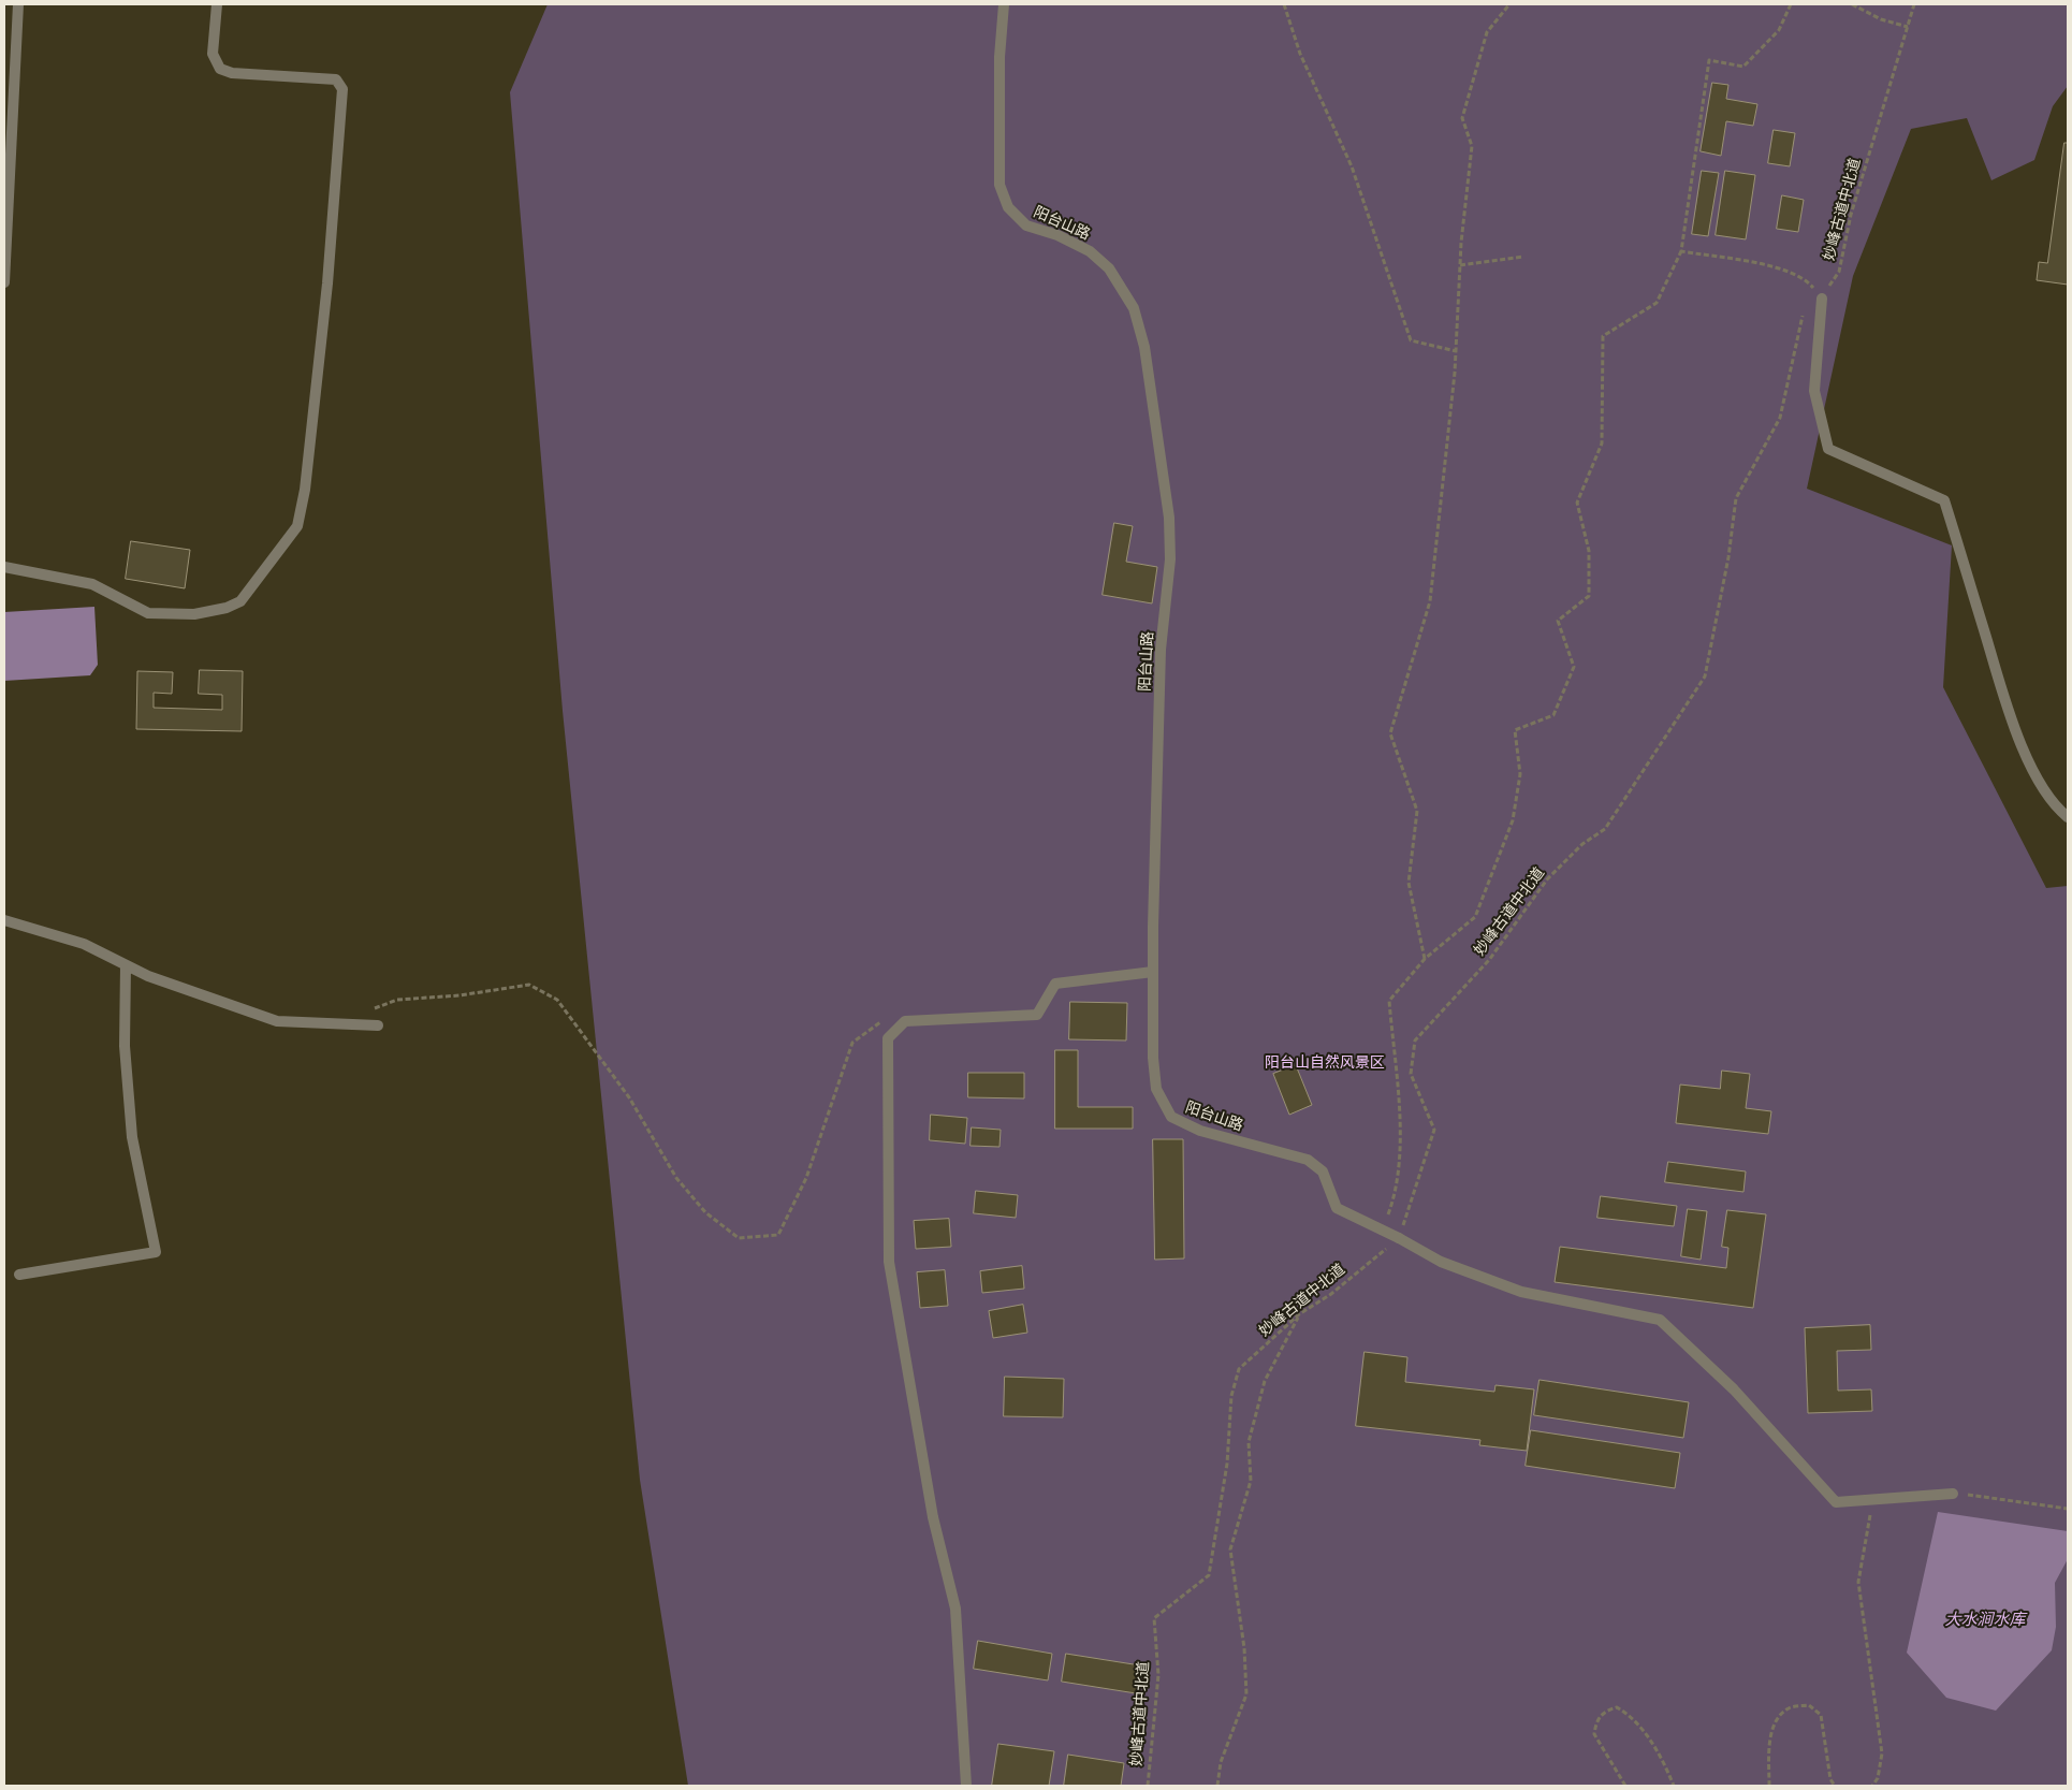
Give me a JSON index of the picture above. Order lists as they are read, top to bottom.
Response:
{
  "streets": {
    "street": ["阳台山路"],
    "path": ["妙峰古道中北道"]
  },
  "crossings": [
    ["妙峰古道中北道", "阳台山路"]
  ],
  "water": ["大水涧水库"],
  "parks": ["阳台山自然风景区"]
}
